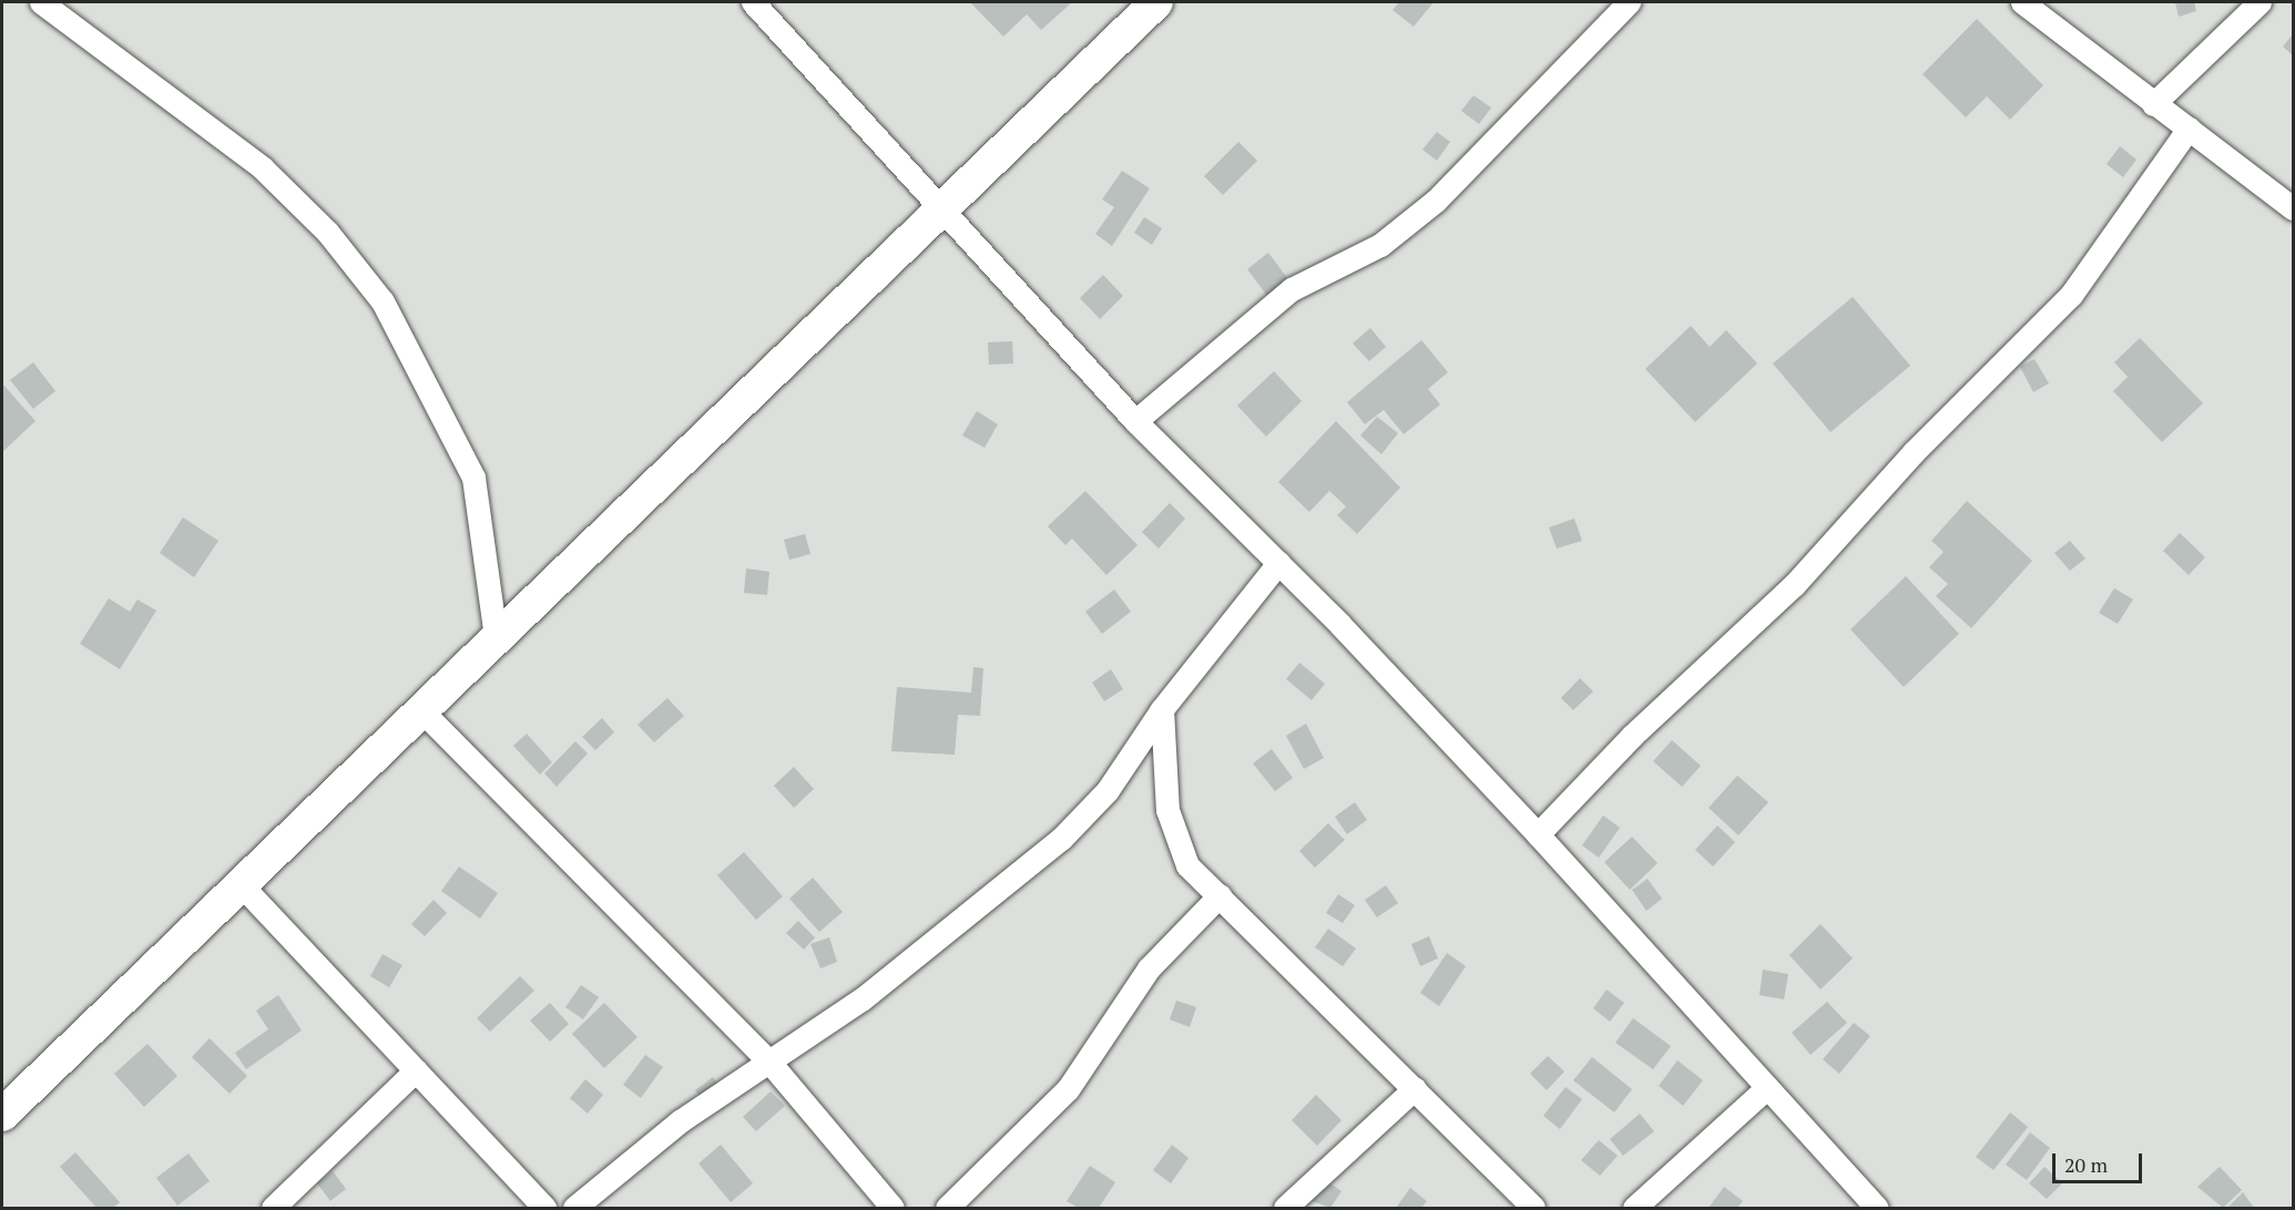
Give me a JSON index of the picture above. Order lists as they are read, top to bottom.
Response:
{
  "scale_bar": "20 m"
}
